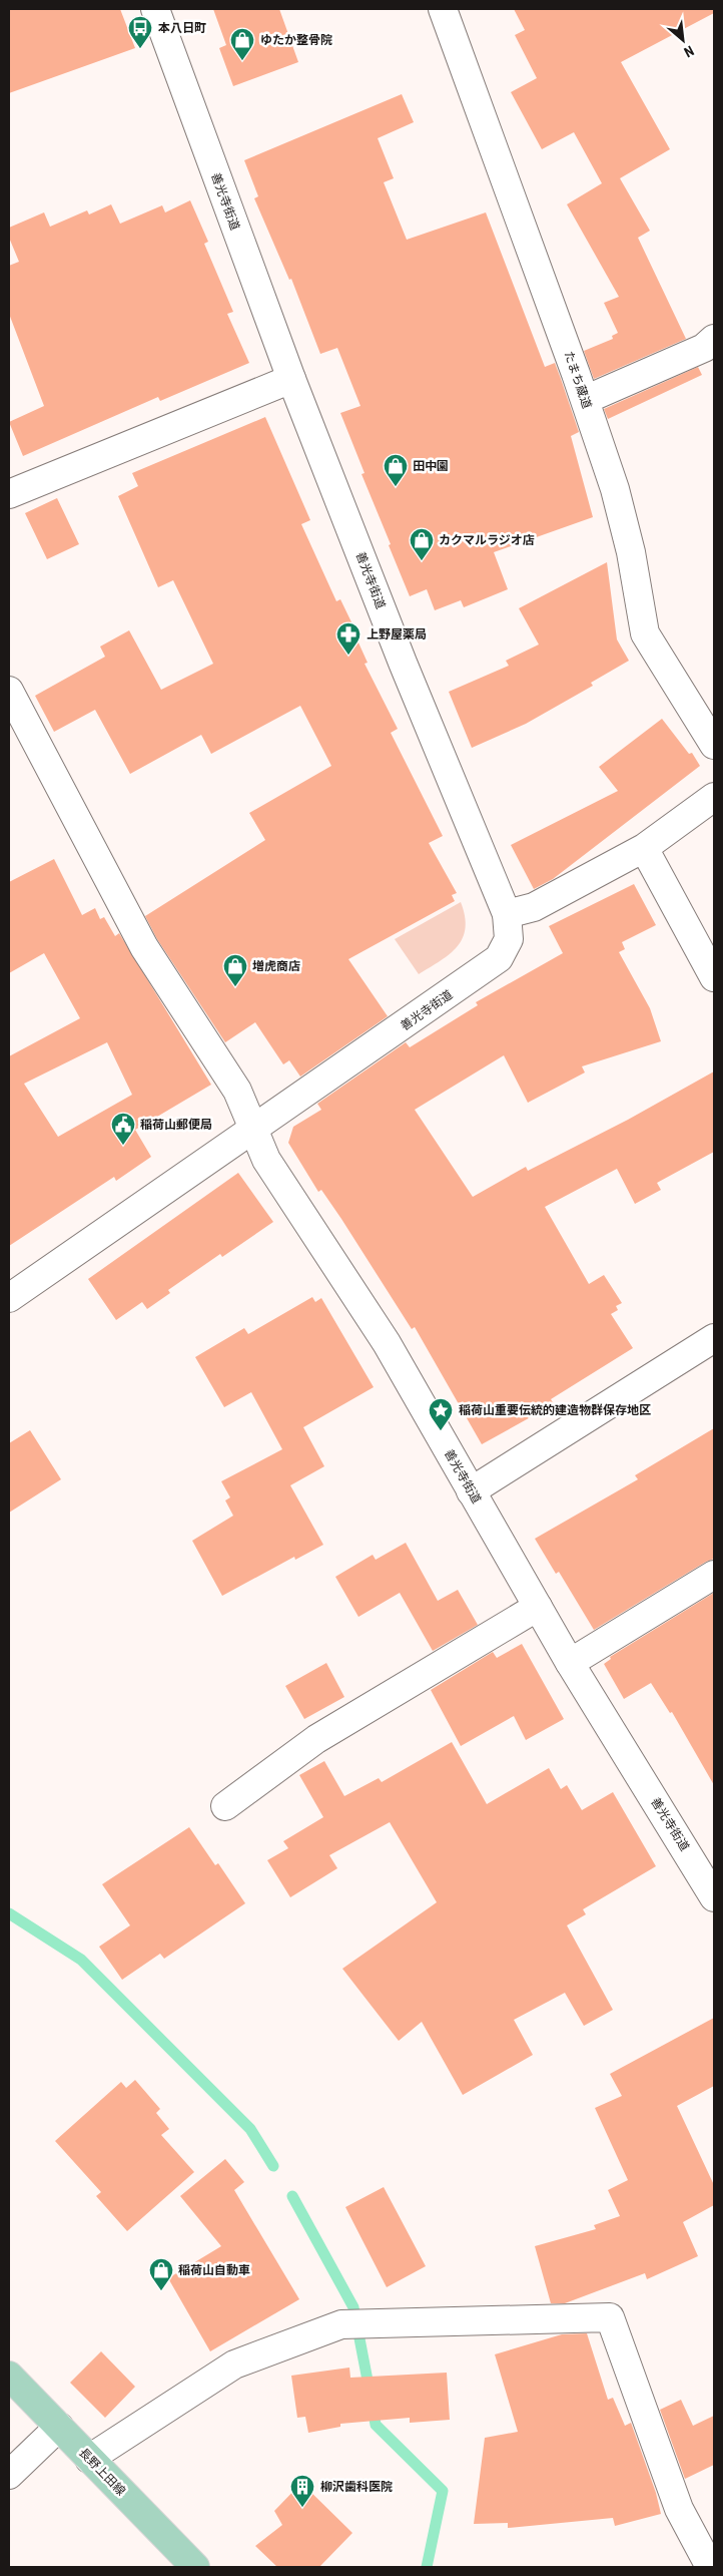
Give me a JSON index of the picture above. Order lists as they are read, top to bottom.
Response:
{
  "streets": {
    "main road": ["長野上田線"],
    "street": ["善光寺街道", "たまち蔵道"]
  },
  "places": {
    "bus stop": ["本八日町"],
    "shop": [
      "ゆたか整骨院",
      "田中園",
      "カクマルラジオ店",
      "増虎商店",
      "稲荷山自動車"
    ],
    "pharmacy": ["上野屋薬局"],
    "public building": ["稲荷山郵便局"],
    "place": ["稲荷山重要伝統的建造物群保存地区"],
    "building": ["柳沢歯科医院"]
  },
  "north": "bottom right"
}
